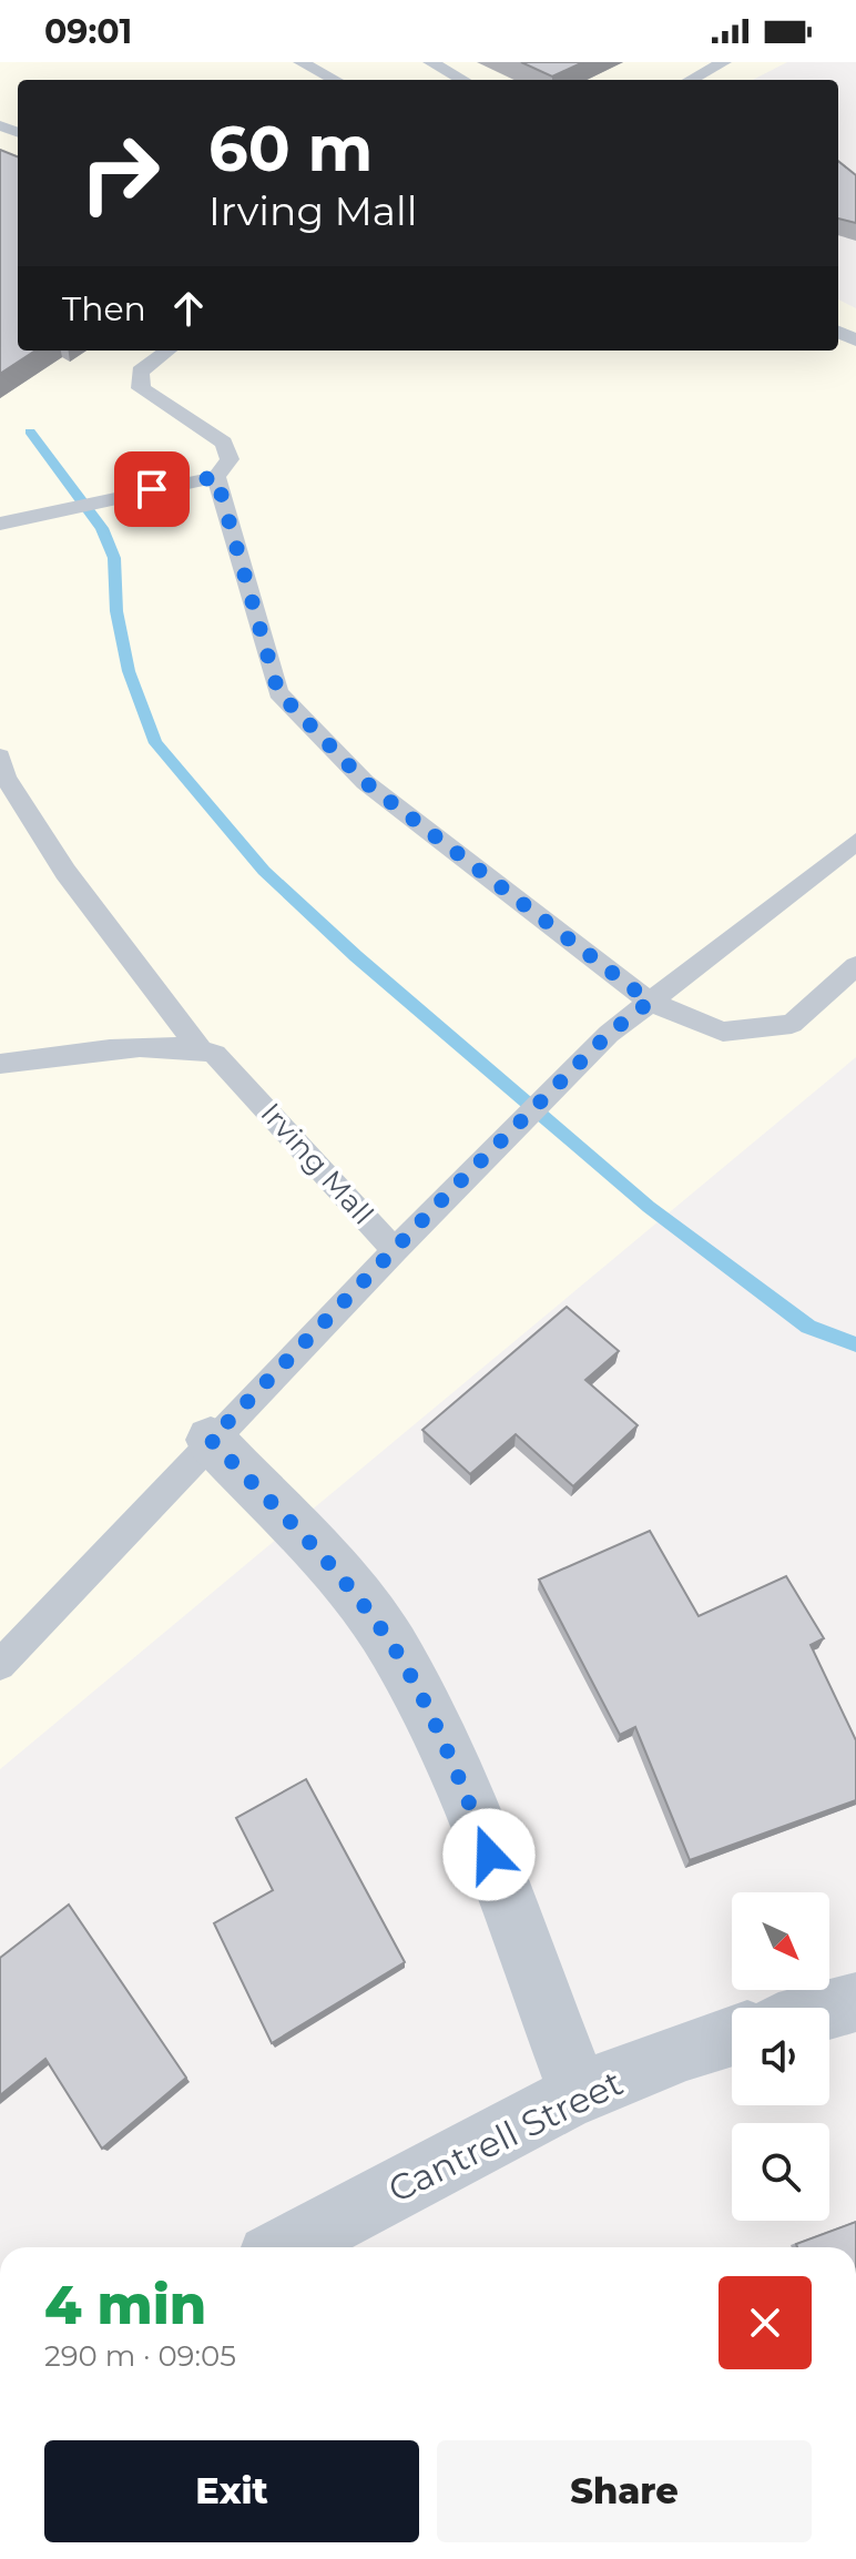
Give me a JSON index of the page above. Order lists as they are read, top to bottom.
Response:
{
  "streets": {
    "street": ["Cantrell Street"],
    "lane": ["Irving Mall"]
  },
  "north": "bottom right",
  "page": {
    "status": "09:01",
    "turn": ["60 m", "Irving Mall"],
    "then": "Then",
    "heading": ["4 min", "290 m · 09:05"],
    "buttons": ["Exit", "Share"]
  }
}
